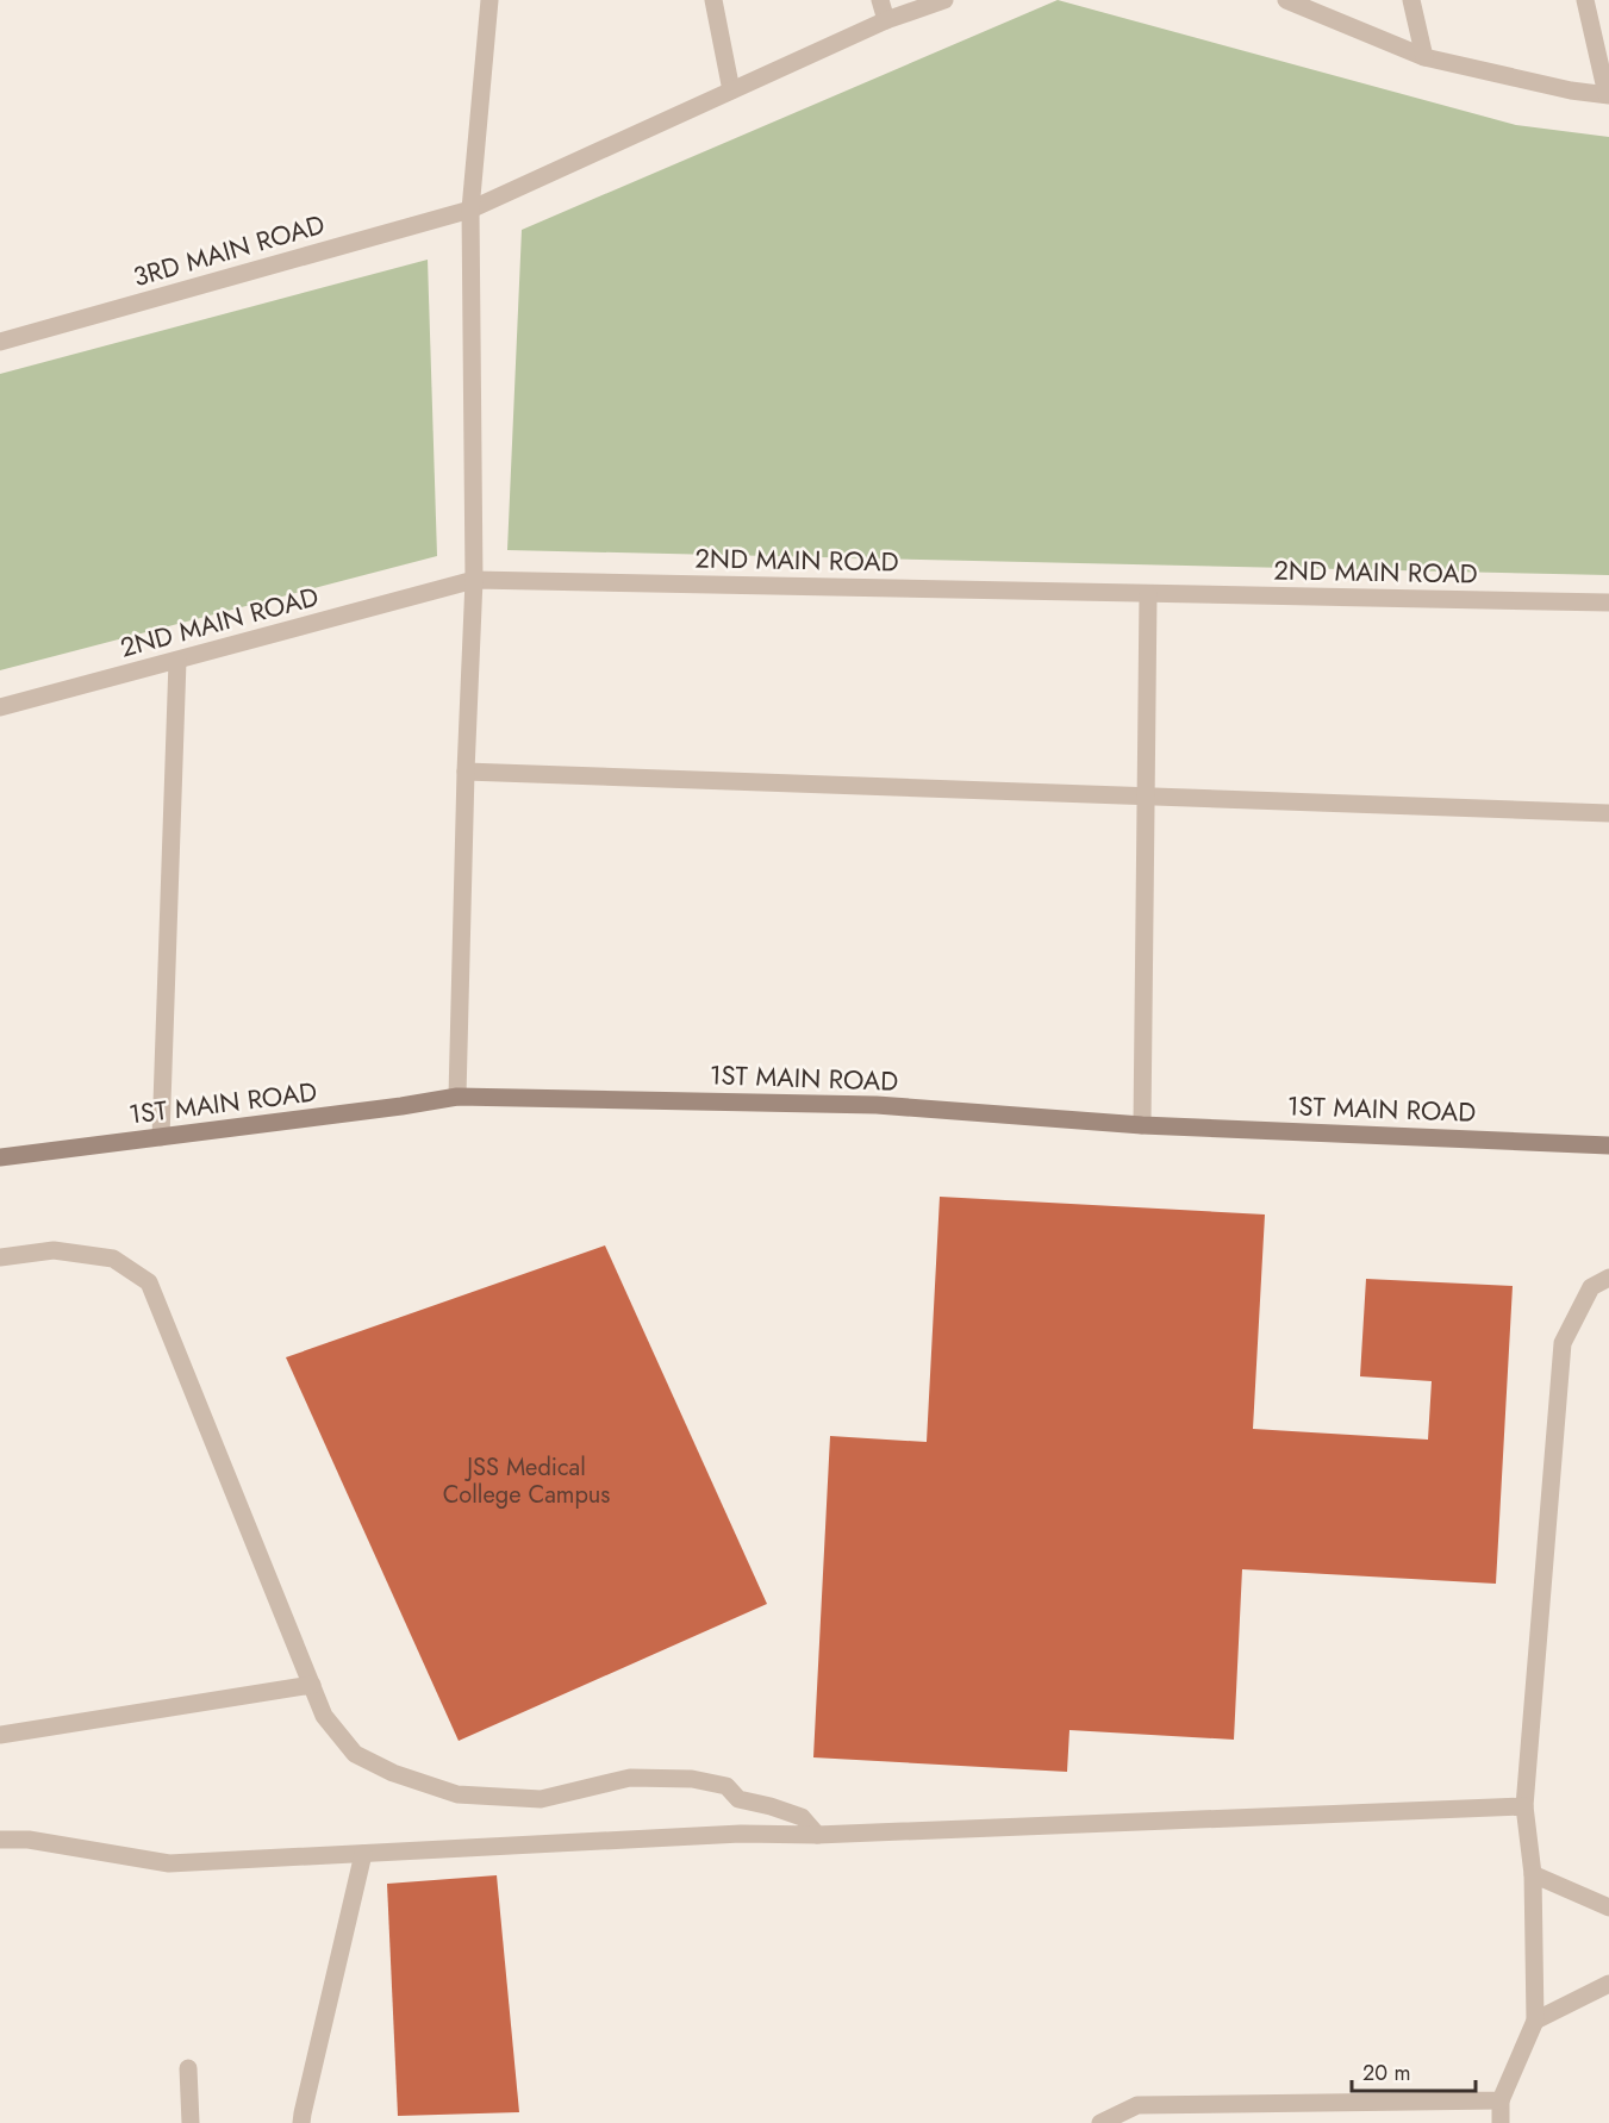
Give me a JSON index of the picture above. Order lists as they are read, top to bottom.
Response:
{
  "streets": {
    "street": ["3RD MAIN ROAD", "2ND MAIN ROAD", "1ST MAIN ROAD"]
  },
  "house_numbers": ["JSS Medical College Campus"],
  "scale_bar": "20 m"
}
